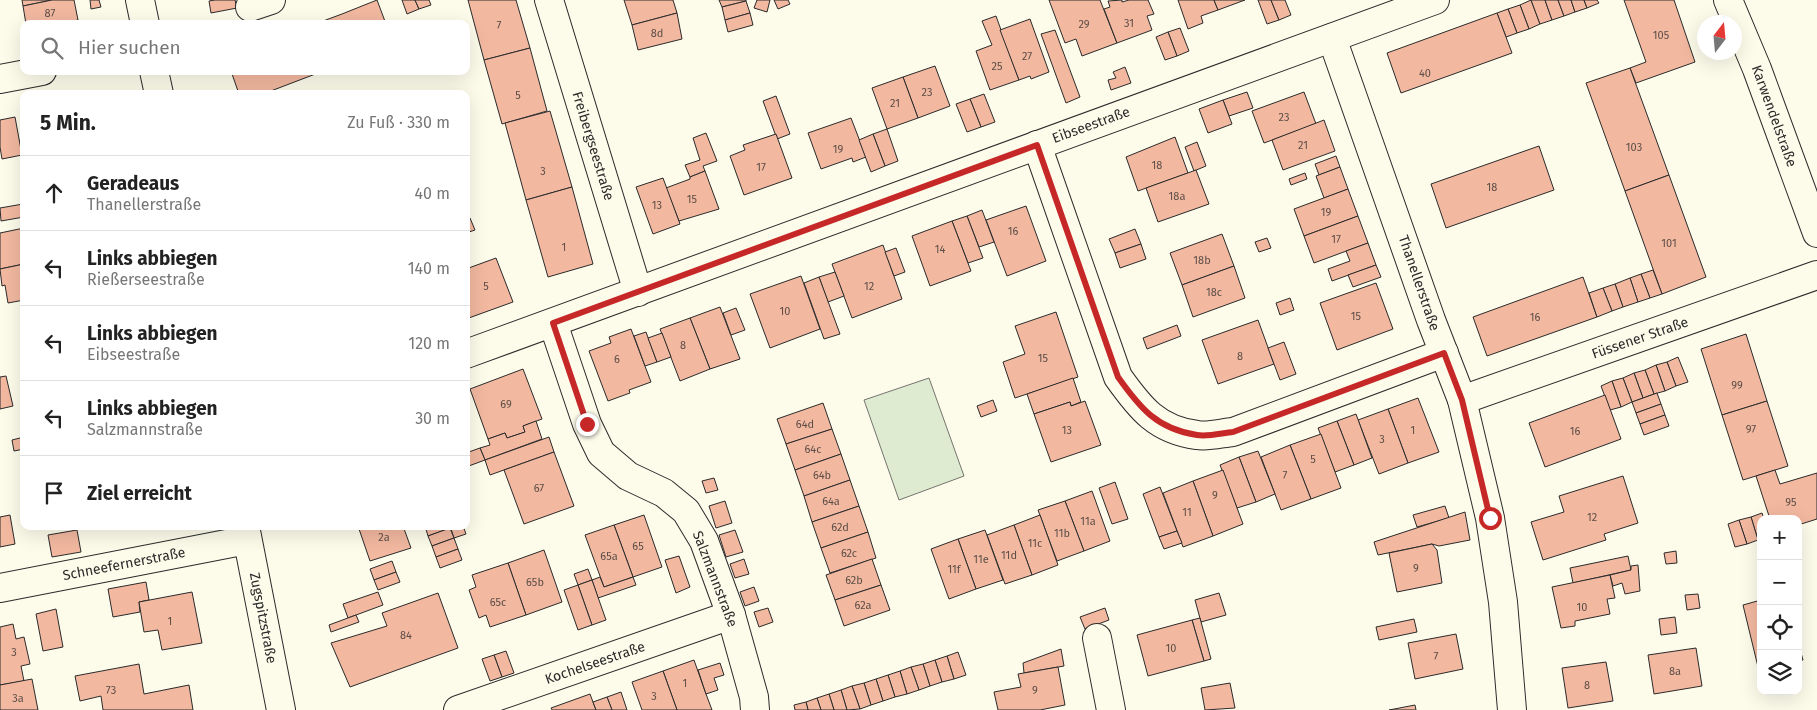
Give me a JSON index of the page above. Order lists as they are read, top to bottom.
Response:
{
  "streets": {
    "street": [
      "Karwendelstraße",
      "Eibseestraße",
      "Freibergseestraße",
      "Thanellerstraße",
      "Füssener Straße",
      "Schneefernerstraße",
      "Salzmannstraße",
      "Zugspitzstraße",
      "Kochelseestraße"
    ]
  },
  "crossings": [
    ["Eibseestraße", "Freibergseestraße"],
    ["Eibseestraße", "Thanellerstraße"],
    ["Eibseestraße", "Salzmannstraße"],
    ["Thanellerstraße", "Füssener Straße"],
    ["Schneefernerstraße", "Zugspitzstraße"],
    ["Salzmannstraße", "Kochelseestraße"]
  ],
  "house_numbers": [
    "87",
    "31",
    "29",
    "7",
    "8d",
    "105",
    "27",
    "25",
    "40",
    "23",
    "5",
    "21",
    "23",
    "21",
    "103",
    "19",
    "18",
    "17",
    "3",
    "18",
    "18a",
    "15",
    "13",
    "19",
    "16",
    "17",
    "101",
    "1",
    "14",
    "18b",
    "5",
    "12",
    "18c",
    "10",
    "15",
    "16",
    "8",
    "8",
    "15",
    "6",
    "99",
    "69",
    "64d",
    "97",
    "13",
    "1",
    "16",
    "3",
    "64c",
    "5",
    "64b",
    "7",
    "67",
    "9",
    "64a",
    "95",
    "11",
    "12",
    "11a",
    "62d",
    "11b",
    "2a",
    "11c",
    "65",
    "62c",
    "11d",
    "65a",
    "11e",
    "9",
    "11f",
    "62b",
    "65b",
    "65c",
    "62a",
    "10",
    "1",
    "84",
    "10",
    "3",
    "7",
    "8a",
    "1",
    "8",
    "73",
    "9",
    "3",
    "3a"
  ],
  "north": "top",
  "page": {
    "search": "Hier suchen",
    "heading": ["5 Min.", "Zu Fuß · 330 m"],
    "list": [
      ["Geradeaus", "Thanellerstraße", "40 m"],
      ["Links abbiegen", "Rießerseestraße", "140 m"],
      ["Links abbiegen", "Eibseestraße", "120 m"],
      ["Links abbiegen", "Salzmannstraße", "30 m"],
      "Ziel erreicht"
    ],
    "map_buttons": ["+", "−"]
  }
}
